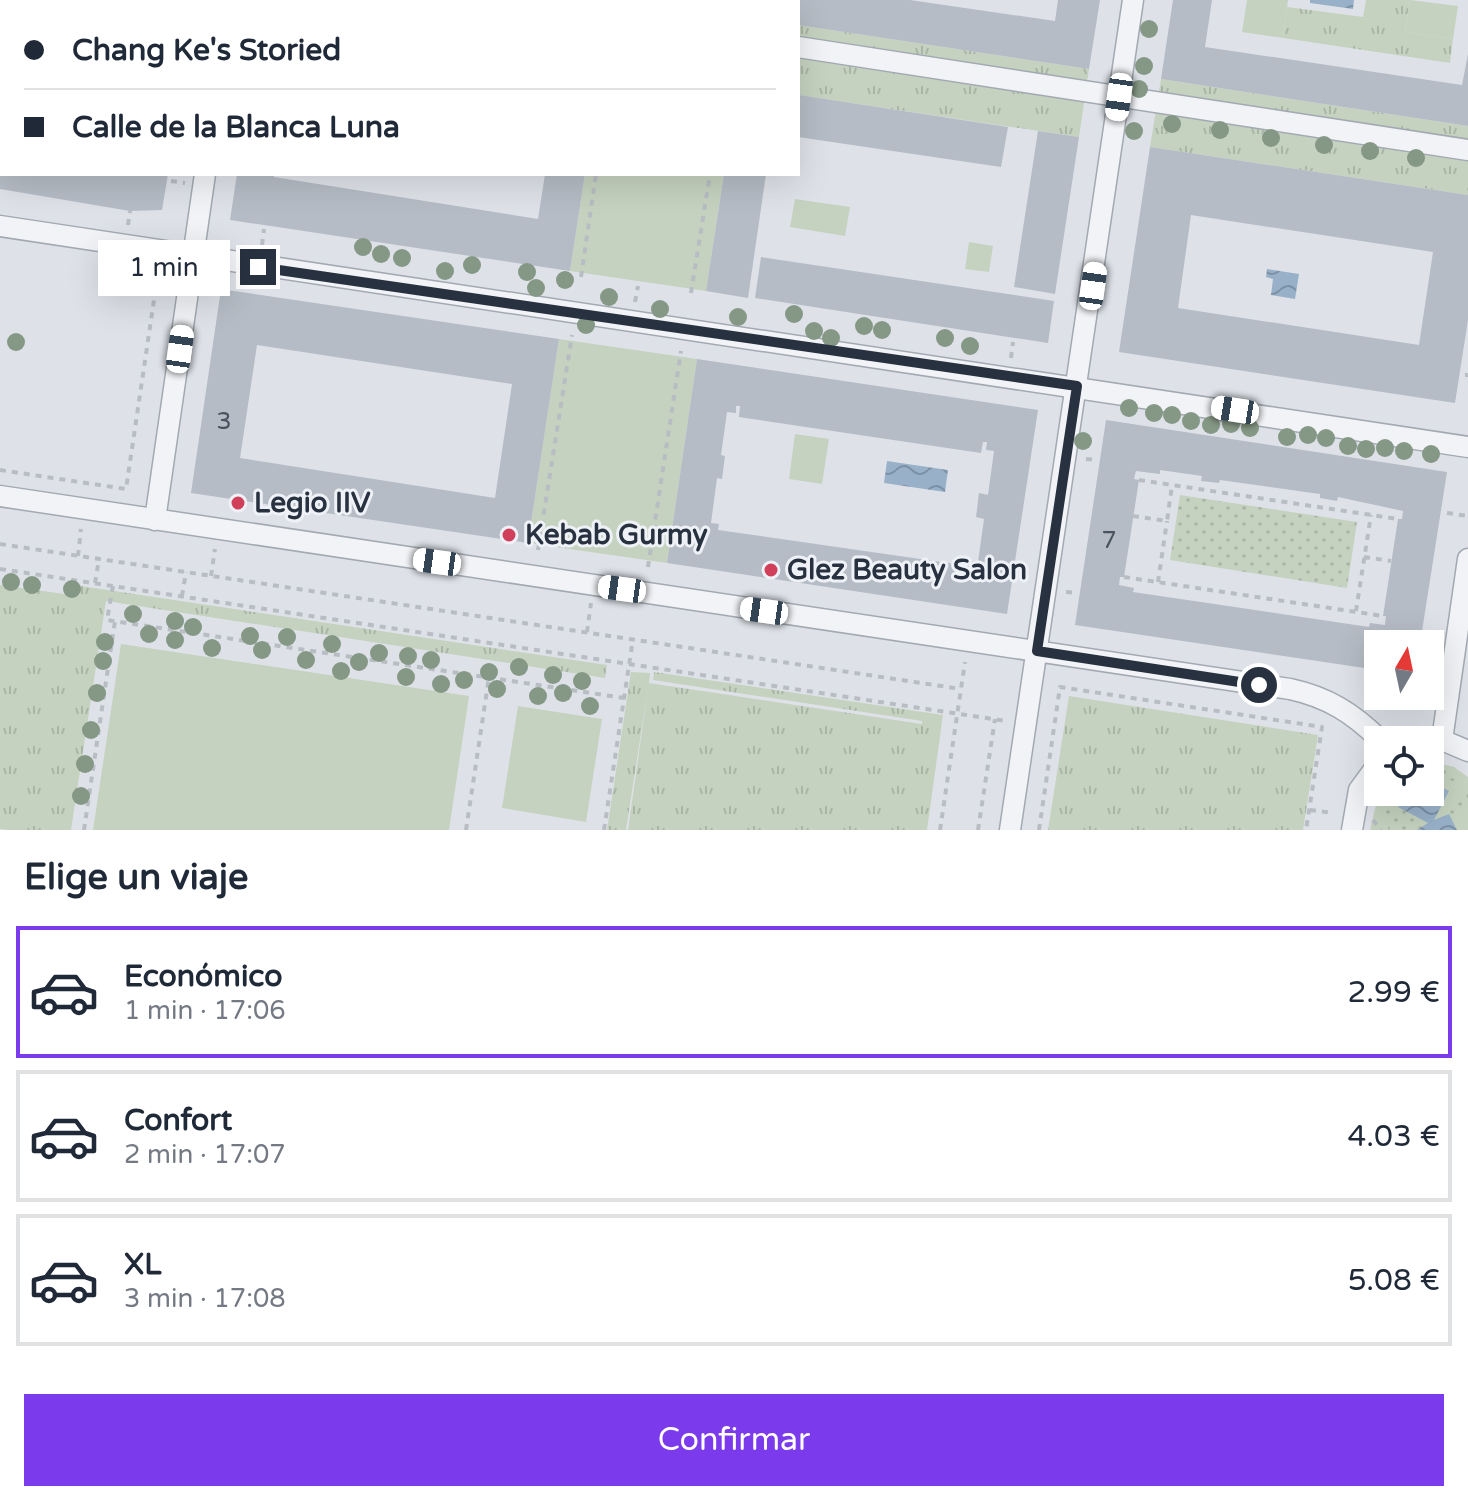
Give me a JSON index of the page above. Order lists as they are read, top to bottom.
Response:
{
  "places": ["Legio IIV", "Kebab Gurmy", "Glez Beauty Salon"],
  "house_numbers": ["3", "7"],
  "north": "top",
  "page": {
    "banner": ["Chang Ke's Storied", "Calle de la Blanca Luna"],
    "bubble": "1 min",
    "heading": "Elige un viaje",
    "list": [
      {
        "name": "Económico",
        "note": "1 min · 17:06",
        "value": "2.99 €"
      },
      {
        "name": "Confort",
        "note": "2 min · 17:07",
        "value": "4.03 €"
      },
      {
        "name": "XL",
        "note": "3 min · 17:08",
        "value": "5.08 €"
      }
    ],
    "buttons": "Confirmar"
  }
}
